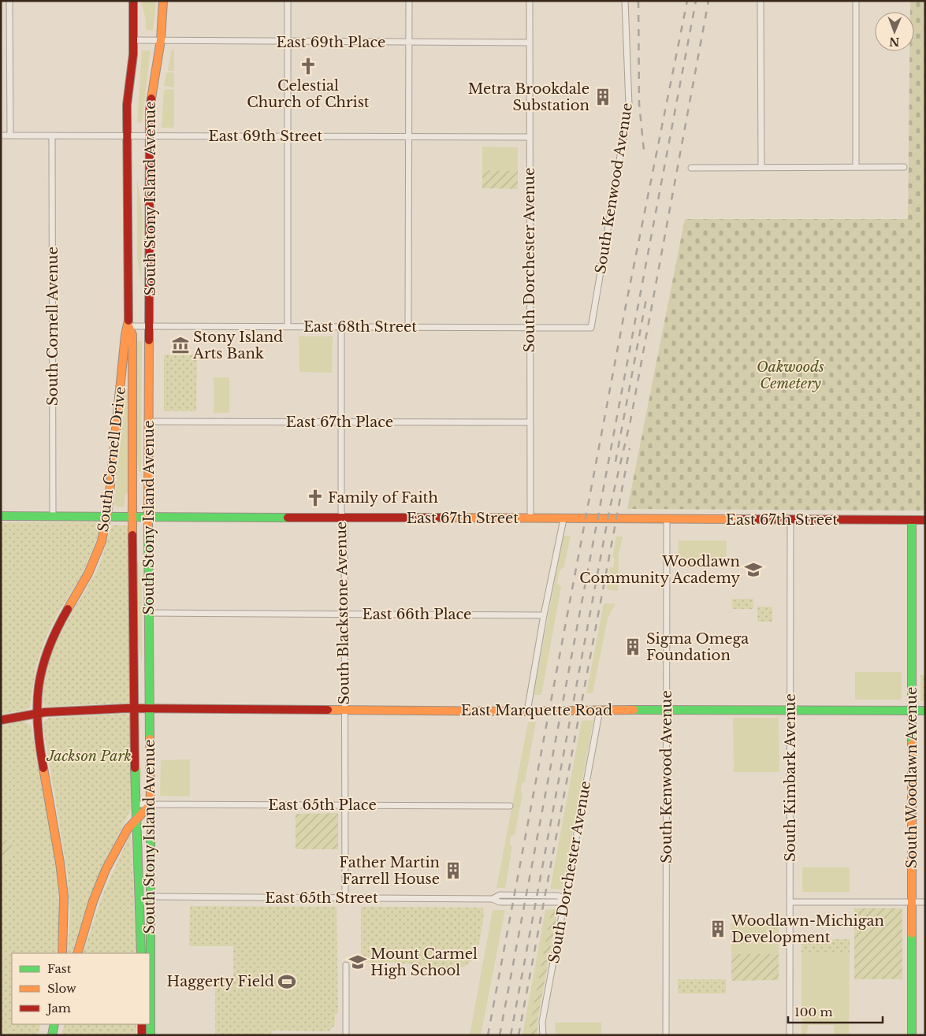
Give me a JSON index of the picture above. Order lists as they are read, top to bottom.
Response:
{
  "streets": {
    "main road": [
      "South Stony Island Avenue",
      "South Cornell Drive",
      "East 67th Street",
      "East Marquette Road",
      "South Woodlawn Avenue"
    ],
    "street": [
      "East 69th Place",
      "East 69th Street",
      "South Kenwood Avenue",
      "South Dorchester Avenue",
      "South Cornell Avenue",
      "East 68th Street",
      "East 67th Place",
      "South Blackstone Avenue",
      "East 66th Place",
      "South Kimbark Avenue",
      "East 65th Place",
      "East 65th Street"
    ]
  },
  "crossings": [
    ["East 69th Place", "South Stony Island Avenue"],
    ["East 69th Place", "South Dorchester Avenue"],
    ["East 69th Street", "South Stony Island Avenue"],
    ["East 69th Street", "South Dorchester Avenue"],
    ["East 69th Street", "South Cornell Avenue"],
    ["South Kenwood Avenue", "East 68th Street"],
    ["South Kenwood Avenue", "East 67th Street"],
    ["South Kenwood Avenue", "East Marquette Road"],
    ["South Stony Island Avenue", "East 68th Street"],
    ["South Stony Island Avenue", "East 67th Place"],
    ["South Stony Island Avenue", "South Cornell Drive"],
    ["South Stony Island Avenue", "East 67th Street"],
    ["South Stony Island Avenue", "East 66th Place"],
    ["South Stony Island Avenue", "East Marquette Road"],
    ["South Stony Island Avenue", "East 65th Place"],
    ["South Stony Island Avenue", "East 65th Street"],
    ["South Dorchester Avenue", "East 68th Street"],
    ["South Dorchester Avenue", "East 67th Place"],
    ["South Dorchester Avenue", "East 67th Street"],
    ["South Dorchester Avenue", "East Marquette Road"],
    ["South Dorchester Avenue", "East 65th Street"],
    ["South Cornell Avenue", "East 67th Street"],
    ["East 68th Street", "South Cornell Drive"],
    ["East 68th Street", "South Blackstone Avenue"],
    ["East 67th Place", "South Blackstone Avenue"],
    ["South Cornell Drive", "East 67th Street"],
    ["South Cornell Drive", "East Marquette Road"],
    ["East 67th Street", "South Blackstone Avenue"],
    ["East 67th Street", "South Kimbark Avenue"],
    ["East 67th Street", "South Woodlawn Avenue"],
    ["South Blackstone Avenue", "East 66th Place"],
    ["South Blackstone Avenue", "East Marquette Road"],
    ["South Blackstone Avenue", "East 65th Place"],
    ["South Blackstone Avenue", "East 65th Street"],
    ["East Marquette Road", "South Kimbark Avenue"],
    ["East Marquette Road", "South Woodlawn Avenue"]
  ],
  "parks": ["Oakwoods Cemetery", "Jackson Park"],
  "places": {
    "church": ["Celestial Church of Christ", "Family of Faith"],
    "building": [
      "Metra Brookdale Substation",
      "Sigma Omega Foundation",
      "Father Martin Farrell House",
      "Woodlawn-Michigan Development"
    ],
    "museum": ["Stony Island Arts Bank"],
    "school or university": ["Woodlawn Community Academy", "Mount Carmel High School"],
    "sports": ["Haggerty Field"]
  },
  "legend": ["Fast", "Slow", "Jam"],
  "scale_bar": "100 m",
  "north": "bottom"
}
